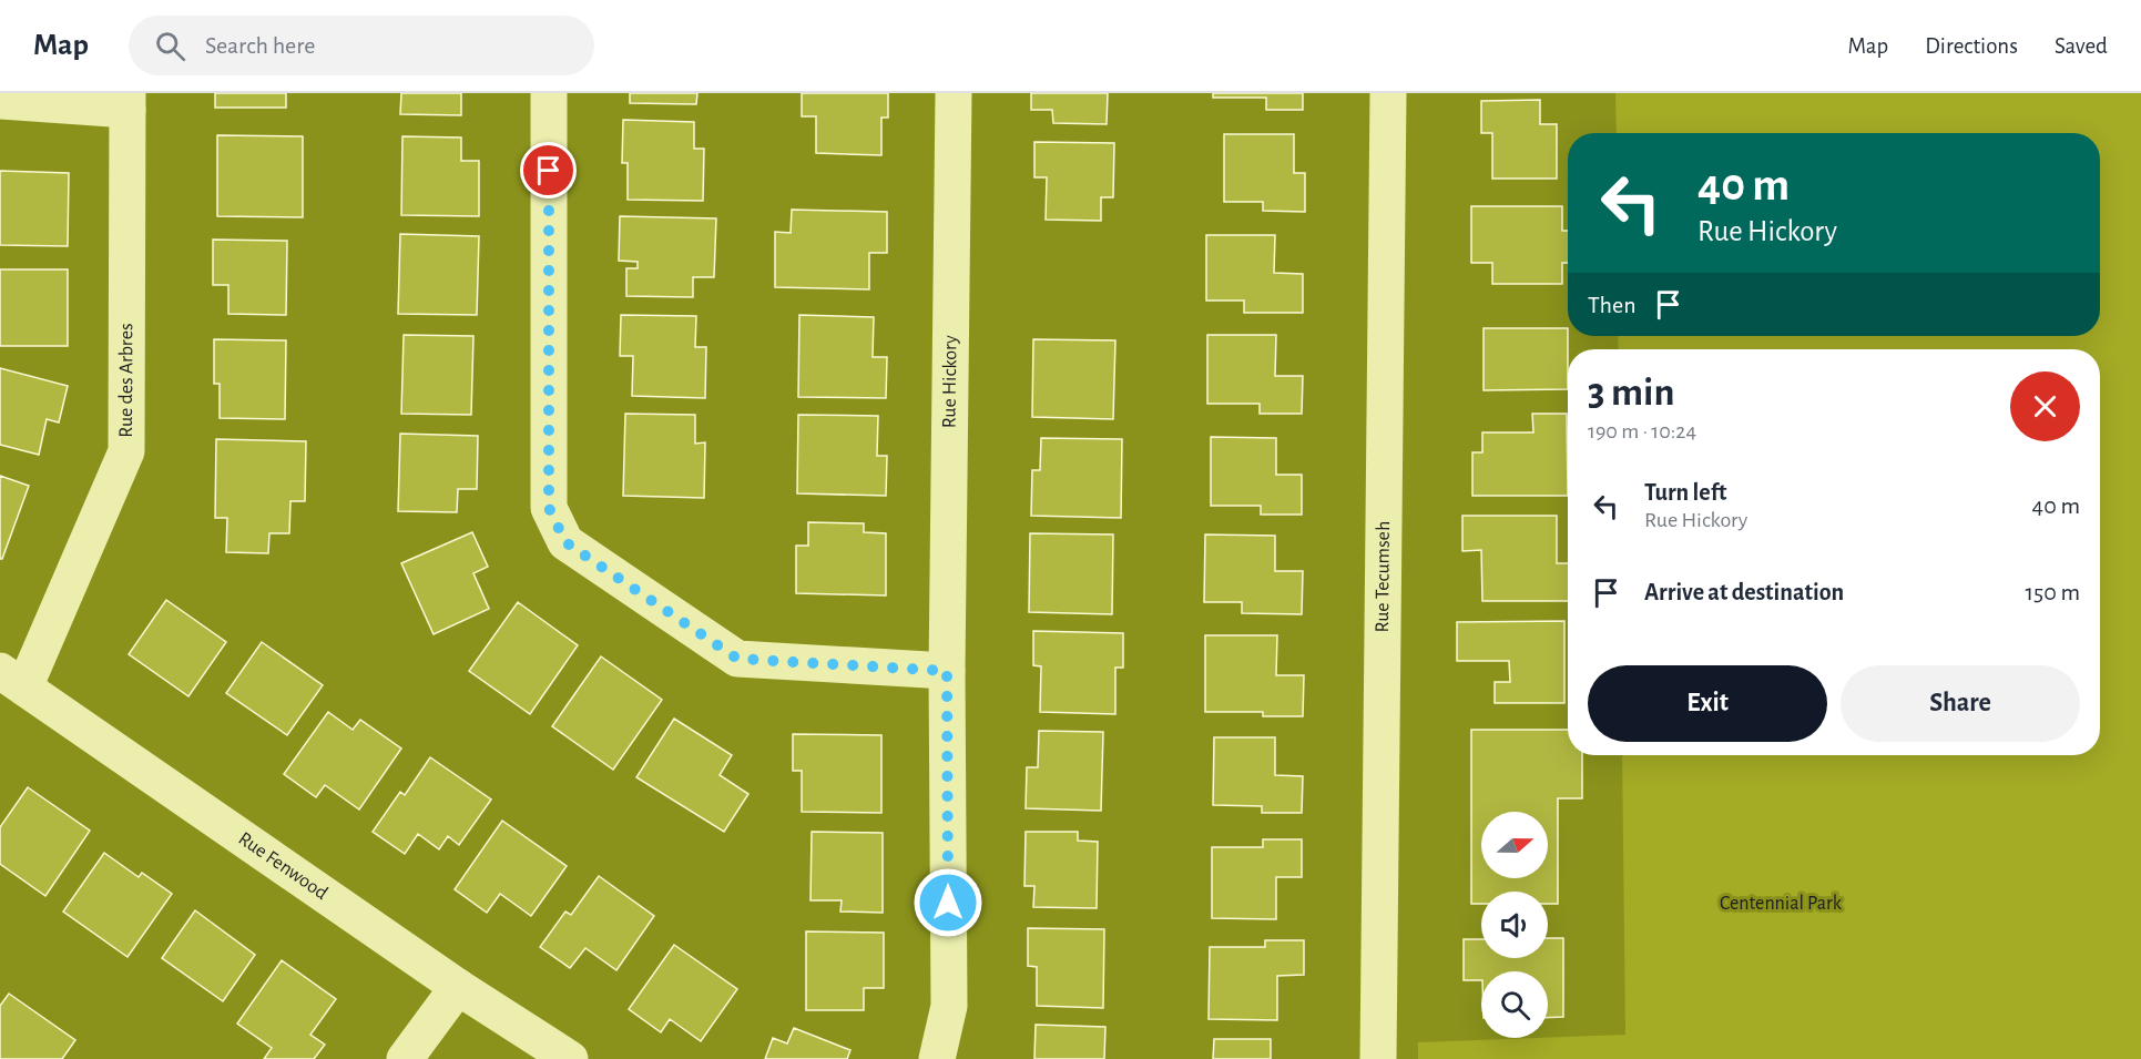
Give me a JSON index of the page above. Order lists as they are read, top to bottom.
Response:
{
  "streets": {
    "street": [
      "Rue des Arbres",
      "Rue Hickory",
      "Rue Tecumseh",
      "Rue Fenwood"
    ]
  },
  "crossings": [
    ["Rue des Arbres", "Rue Fenwood"]
  ],
  "parks": ["Centennial Park"],
  "north": "right",
  "page": {
    "header": "Map",
    "search": "Search here",
    "nav": ["Map", "Directions", "Saved"],
    "turn": ["40 m", "Rue Hickory"],
    "then": "Then",
    "heading": ["3 min", "190 m · 10:24"],
    "list": [
      {
        "name": "Turn left",
        "note": "Rue Hickory",
        "value": "40 m"
      },
      {
        "name": "Arrive at destination",
        "value": "150 m"
      }
    ],
    "buttons": ["Exit", "Share"]
  }
}
